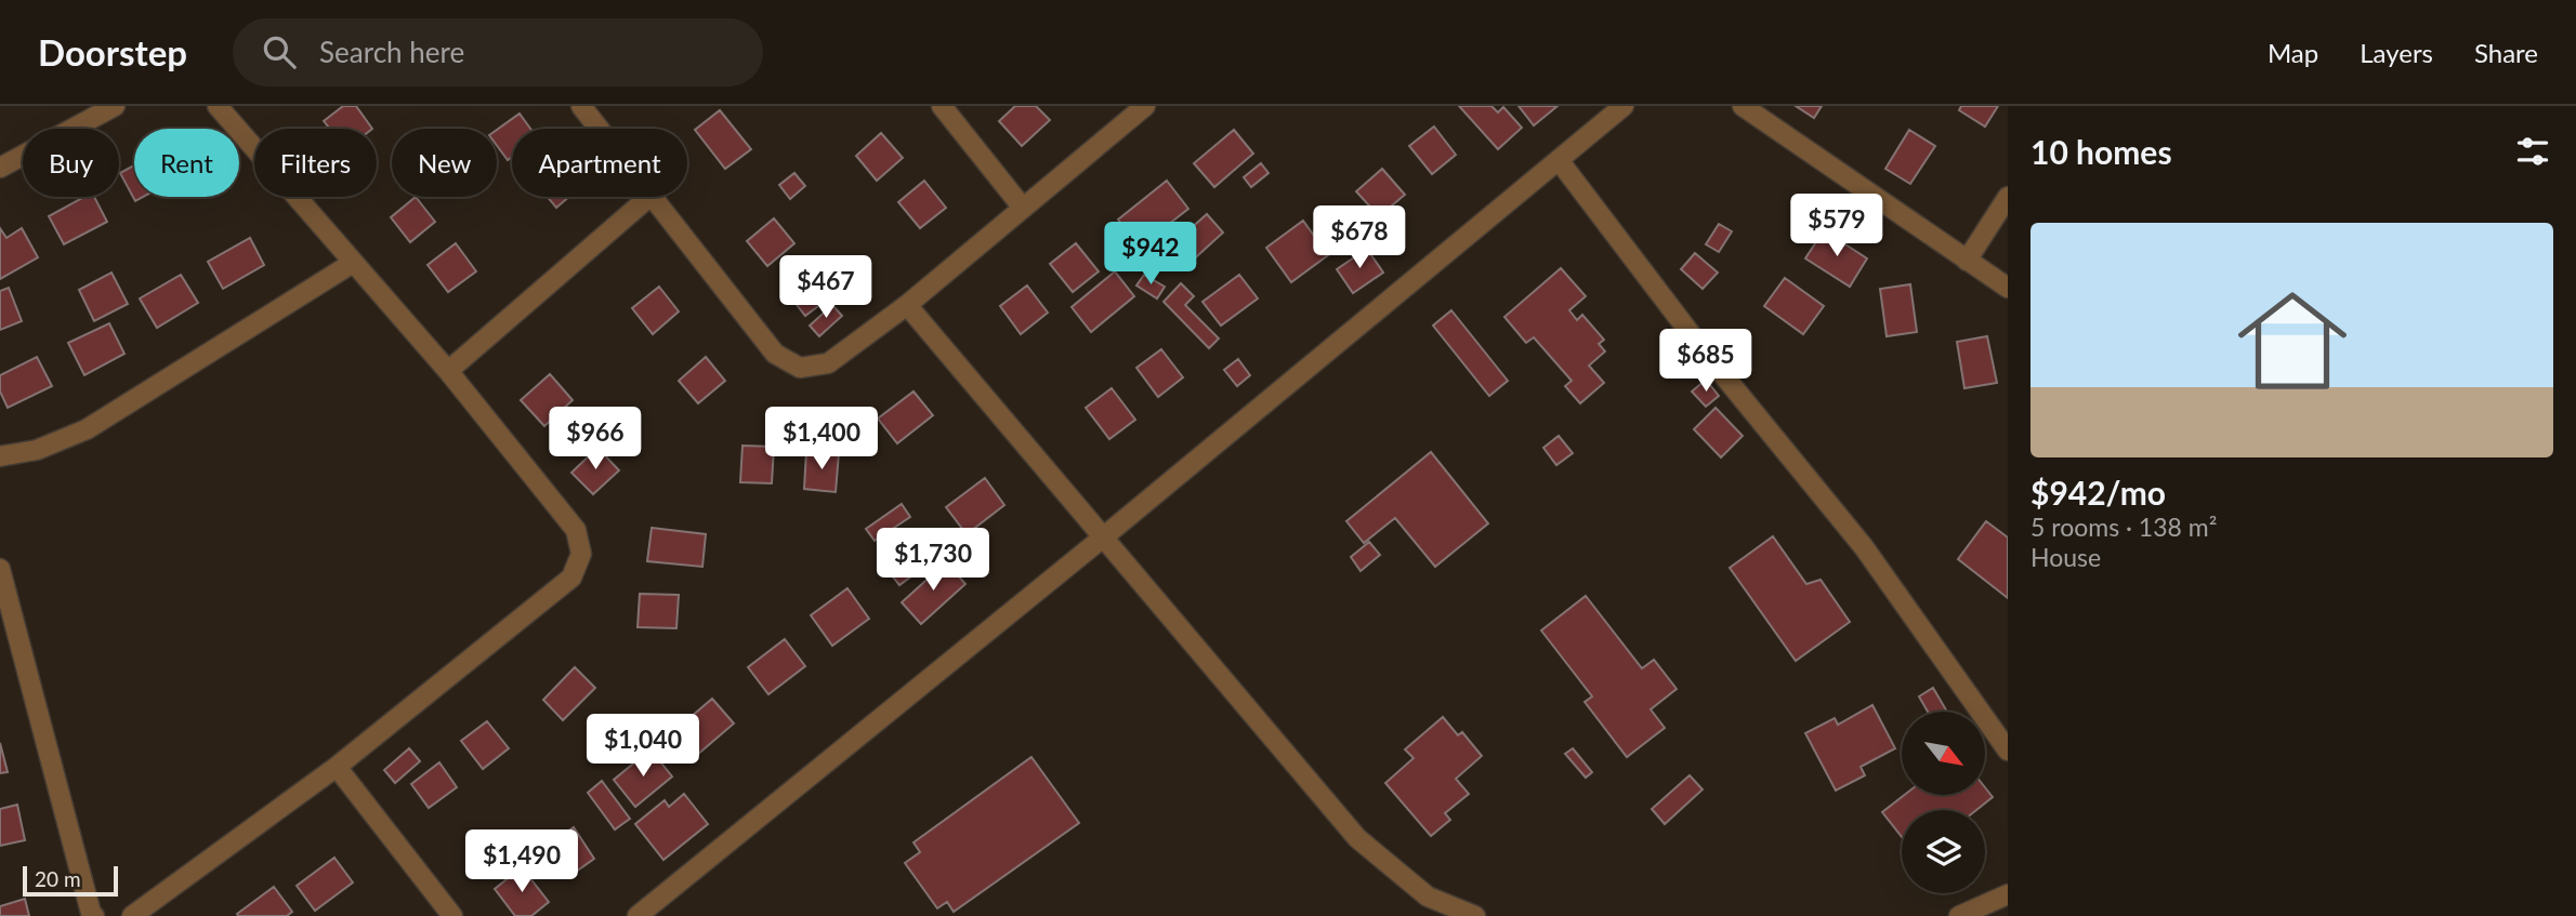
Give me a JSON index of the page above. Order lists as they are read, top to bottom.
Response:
{
  "scale_bar": "20 m",
  "north": "bottom right",
  "page": {
    "header": "Doorstep",
    "search": "Search here",
    "nav": ["Map", "Layers", "Share"],
    "heading": "10 homes",
    "chip": [
      "Buy",
      "Rent",
      "Filters",
      "New",
      "Apartment"
    ],
    "price": [
      "$579",
      "$678",
      "$942",
      "$467",
      "$685",
      "$966",
      "$1,400",
      "$1,730",
      "$1,040",
      "$1,490"
    ],
    "list": [
      {
        "name": "$942/mo",
        "note": "5 rooms · 138 m² · House"
      }
    ],
    "scale": "20 m"
  }
}
